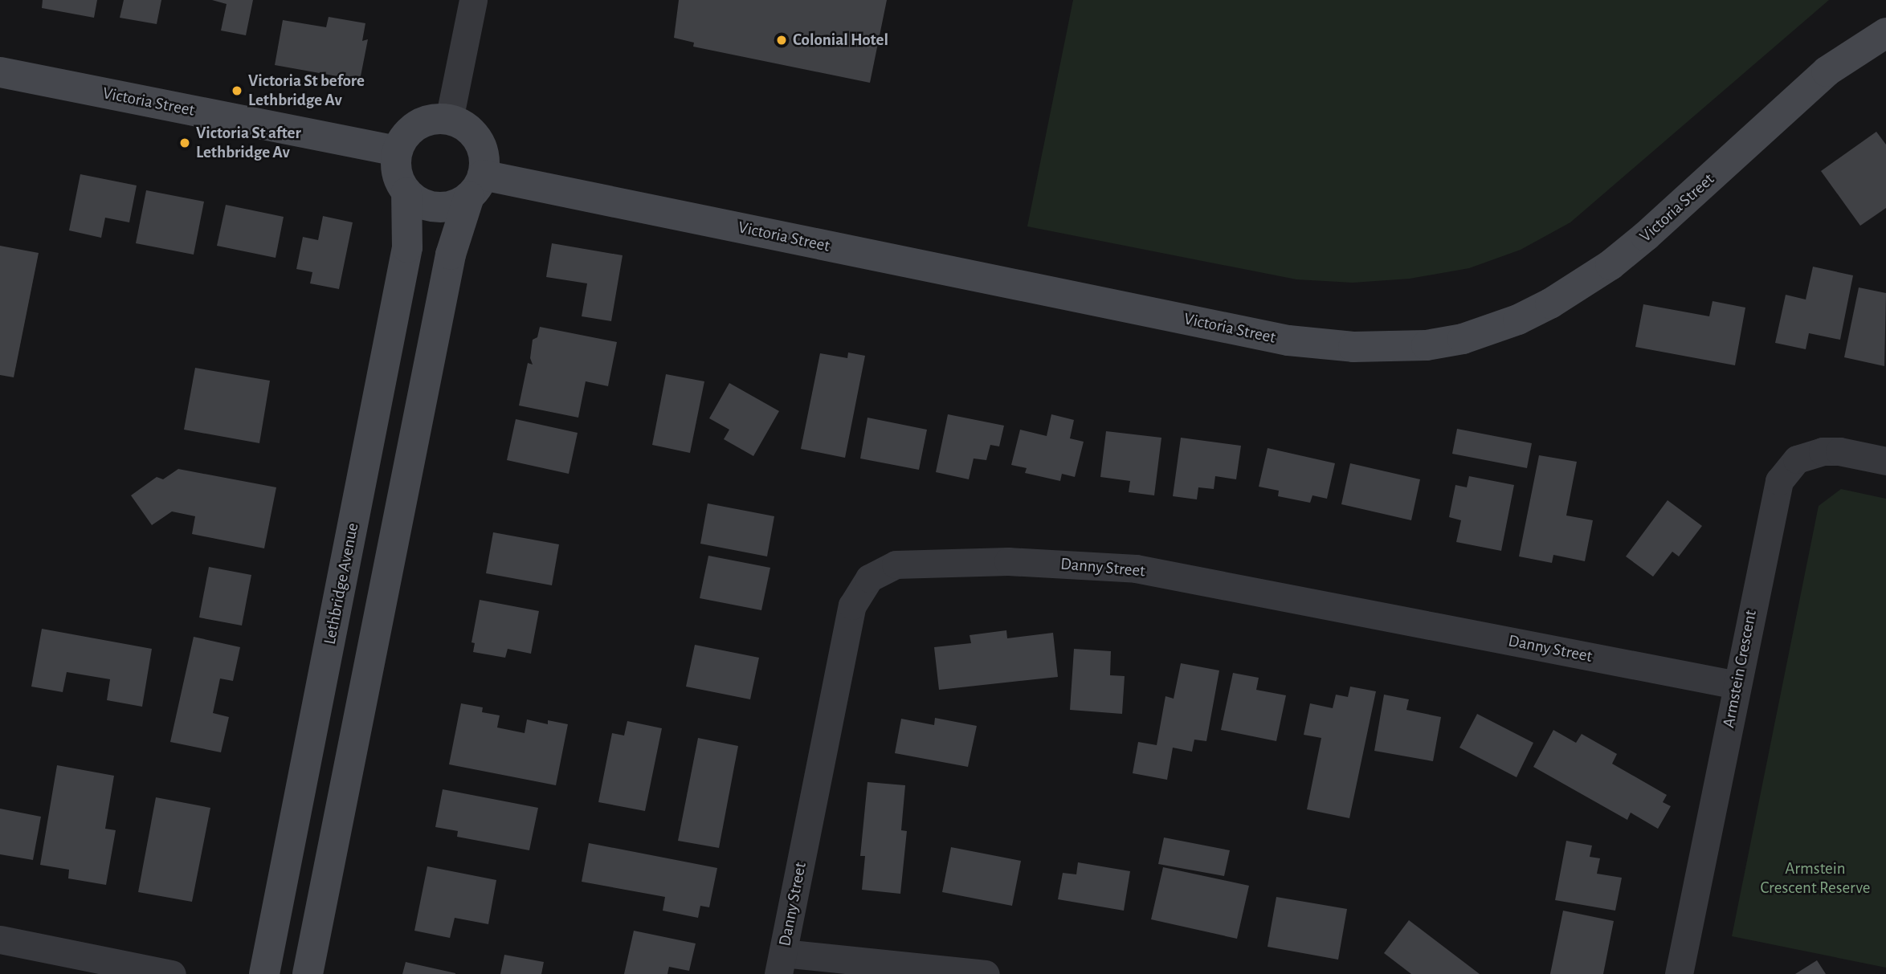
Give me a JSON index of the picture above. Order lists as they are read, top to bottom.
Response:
{
  "streets": {
    "street": [
      "Victoria Street",
      "Danny Street",
      "Lethbridge Avenue",
      "Armstein Crescent"
    ]
  },
  "crossings": [
    ["Victoria Street", "Lethbridge Avenue"],
    ["Danny Street", "Armstein Crescent"]
  ],
  "parks": ["Armstein Crescent Reserve"],
  "places": ["Colonial Hotel", "Victoria St before Lethbridge Av", "Victoria St after Lethbridge Av"]
}
